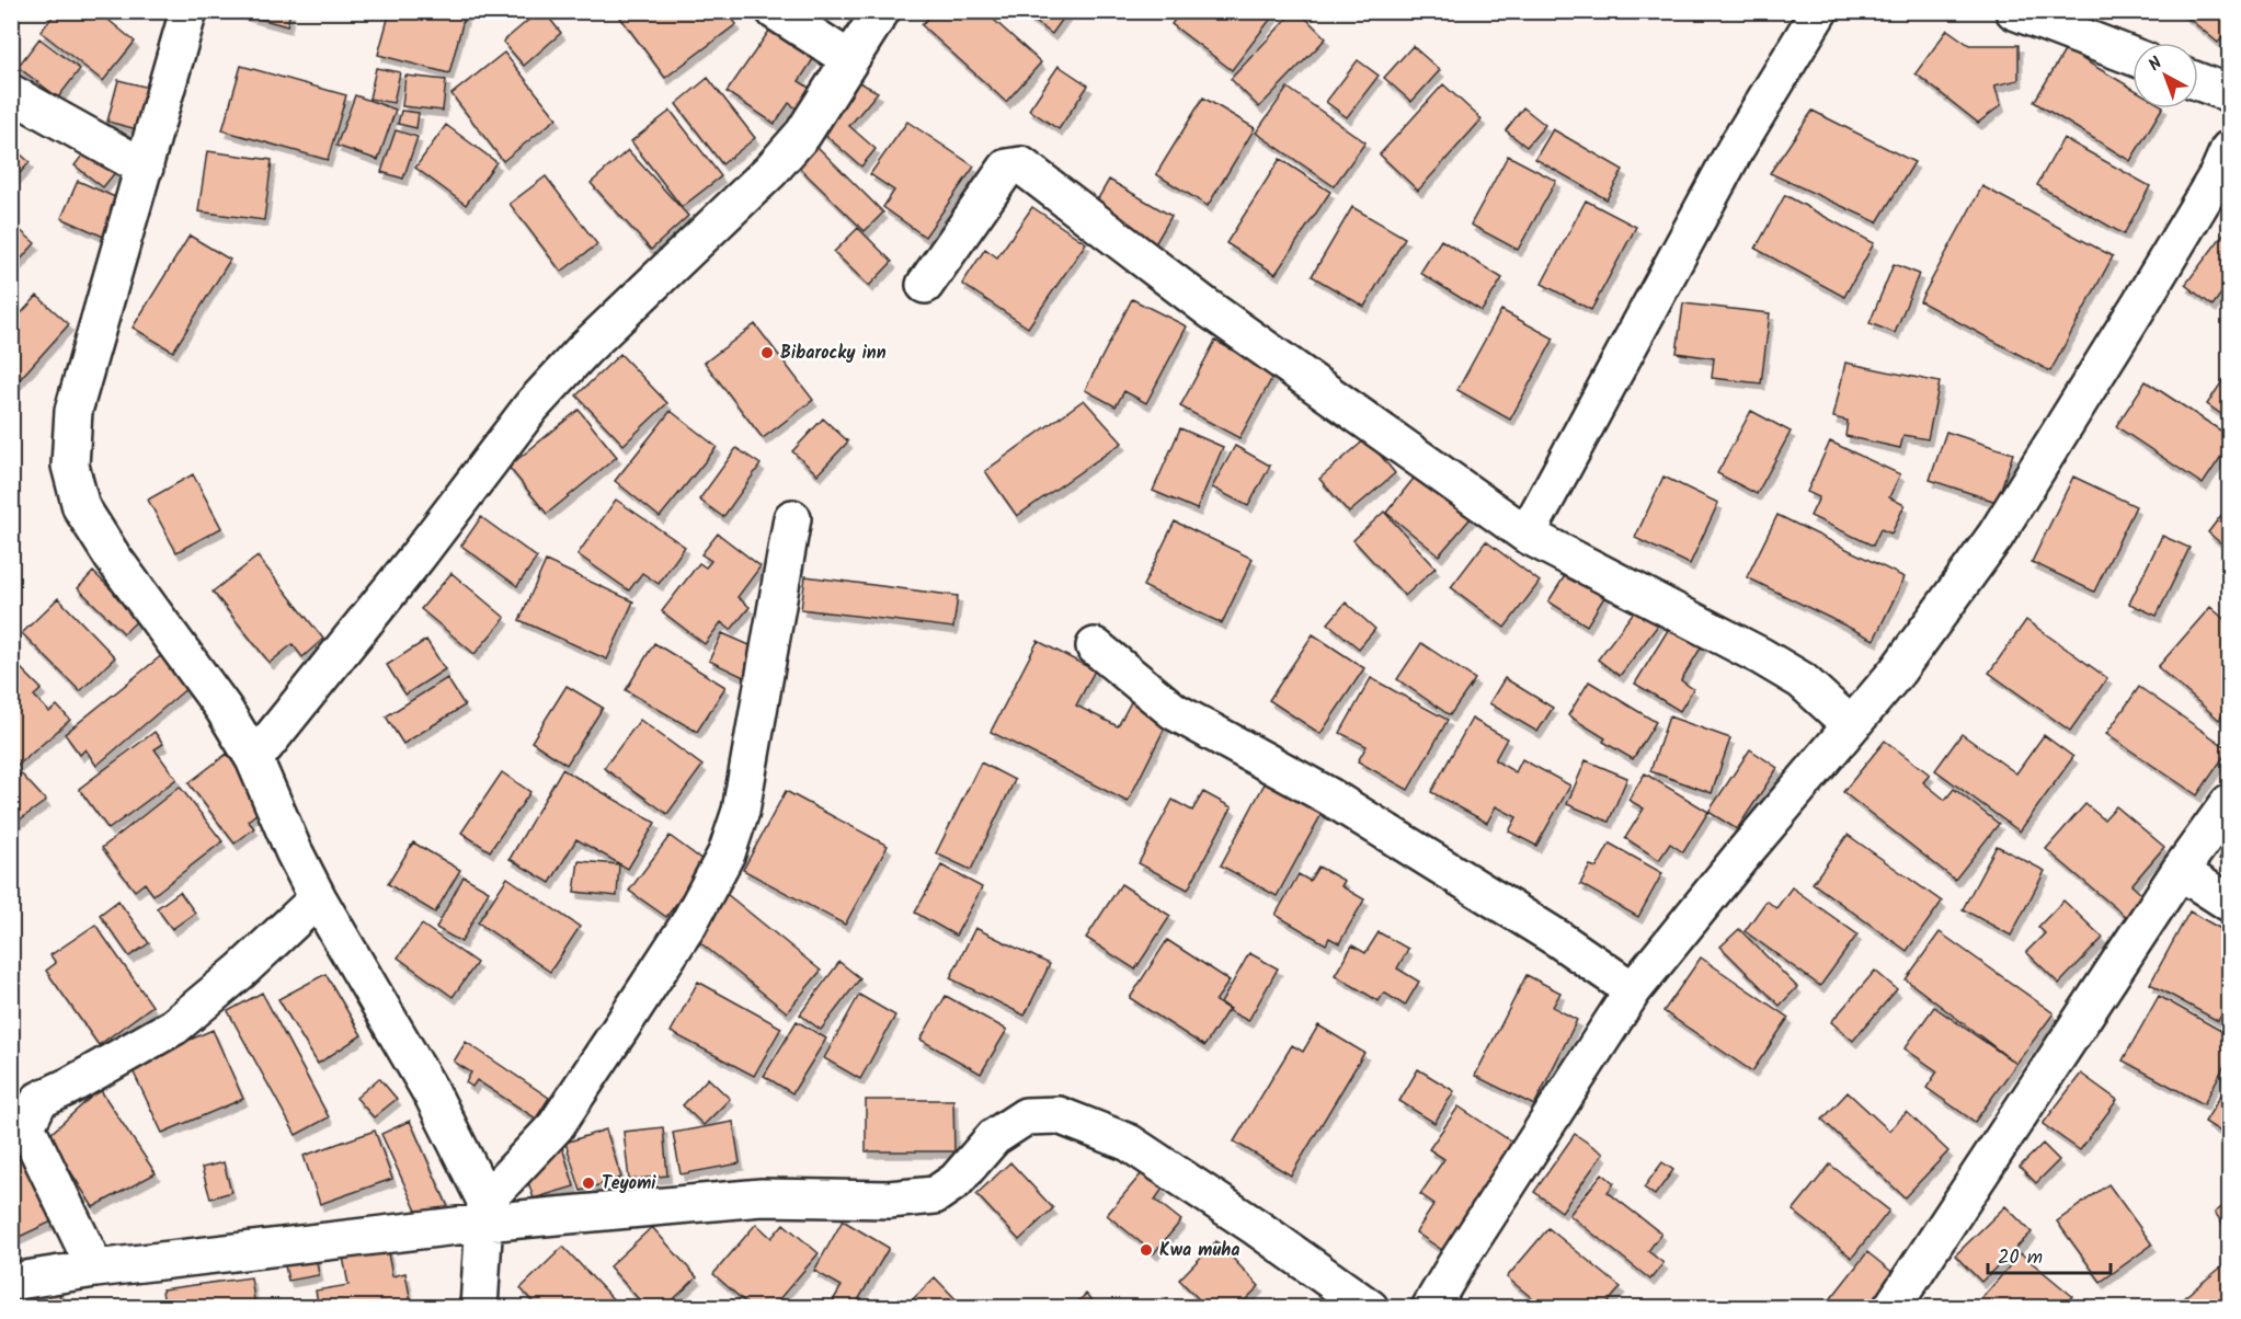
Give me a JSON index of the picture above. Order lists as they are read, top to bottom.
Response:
{
  "places": ["Bibarocky inn", "Teyomi", "Kwa muha"],
  "scale_bar": "20 m",
  "north": "top left"
}
